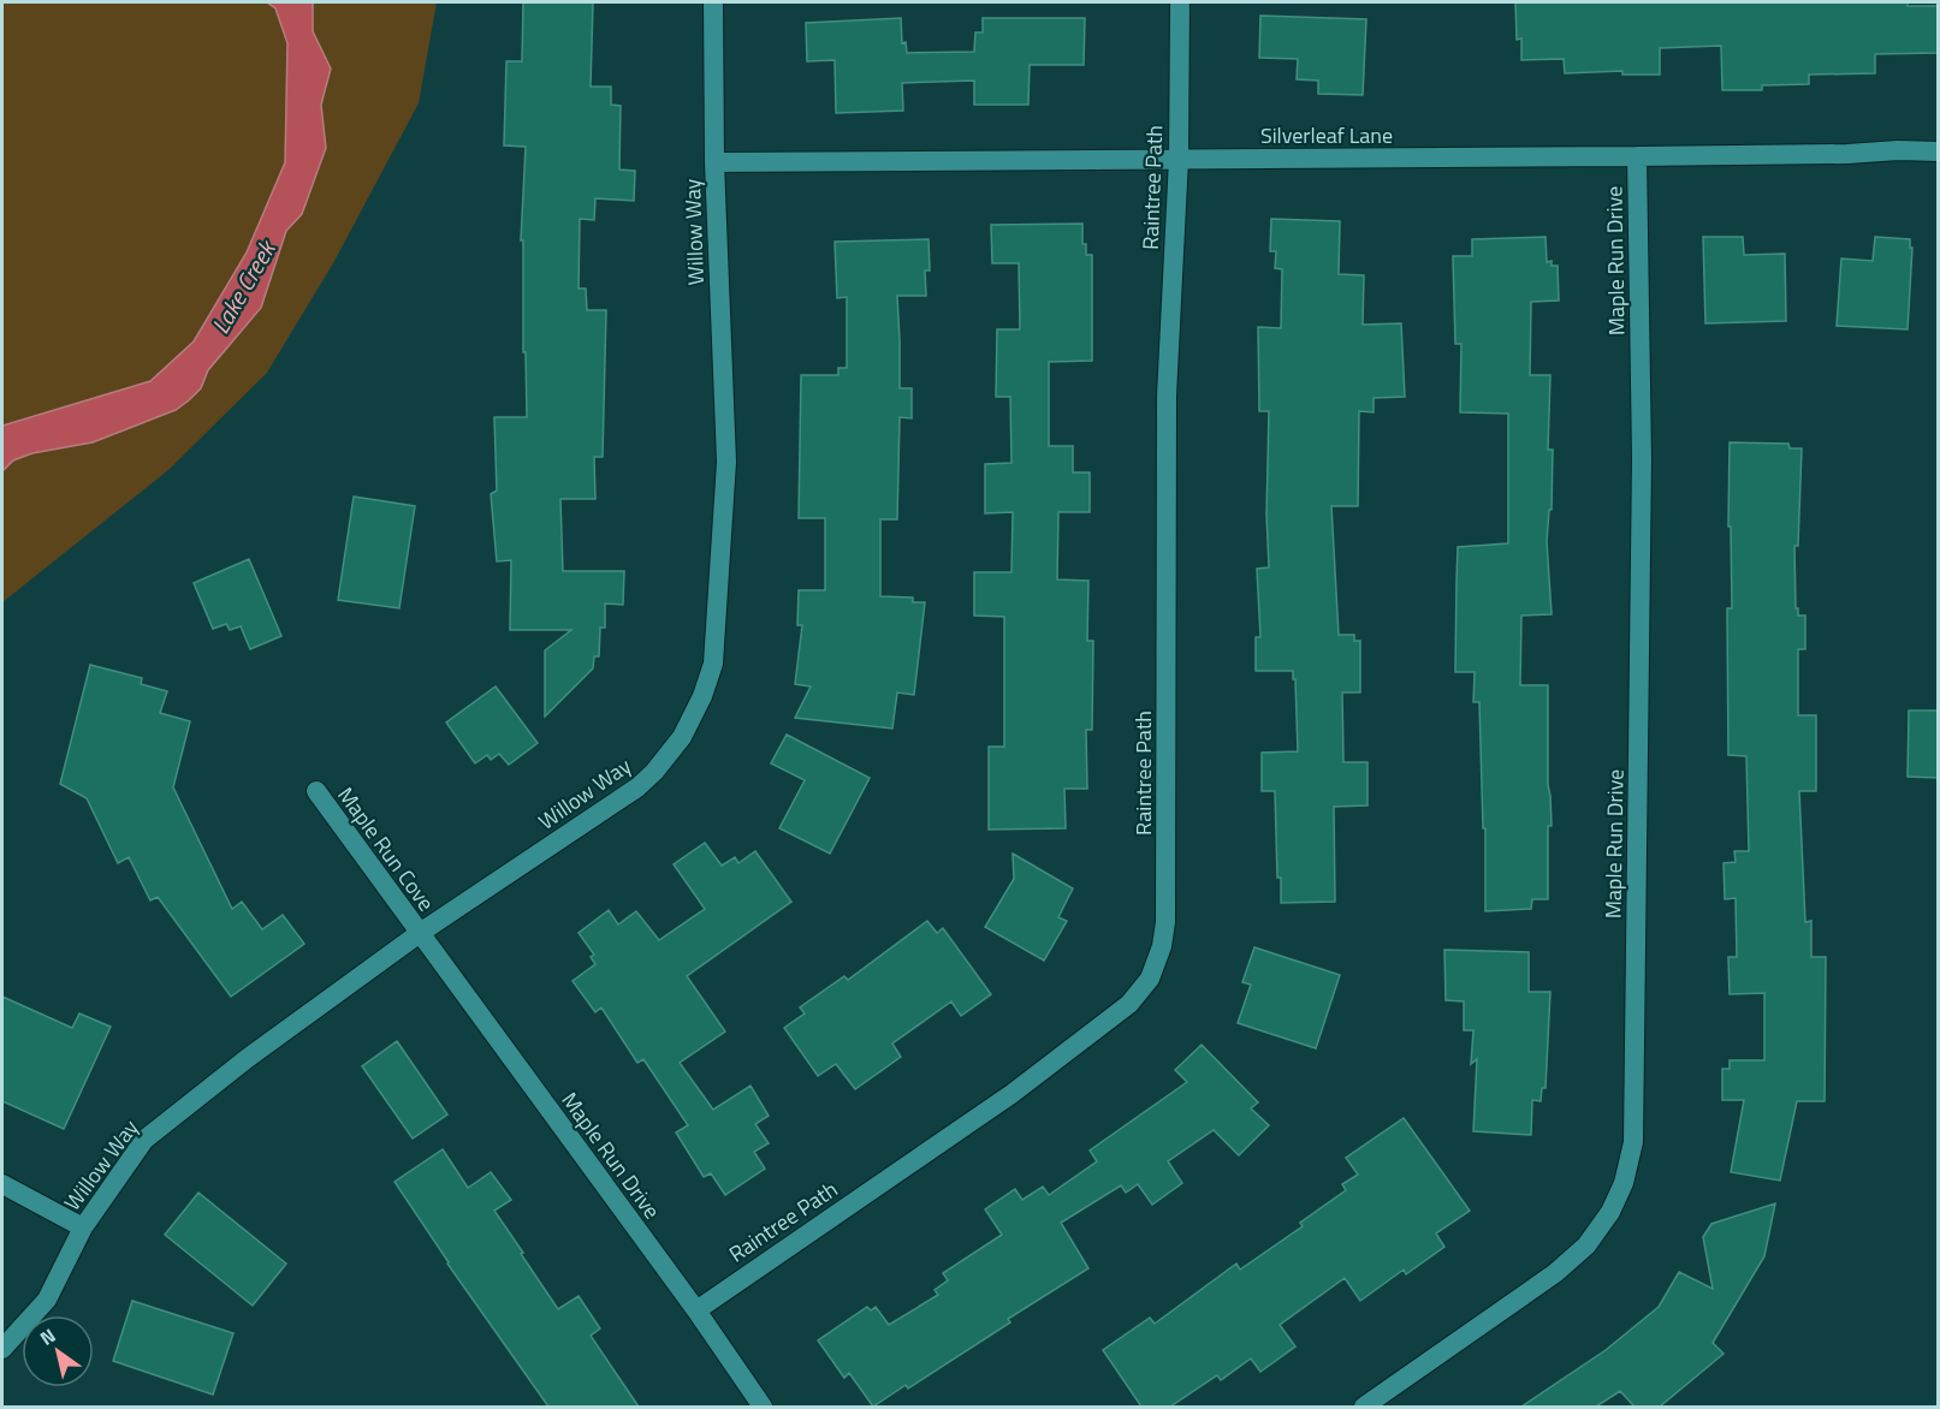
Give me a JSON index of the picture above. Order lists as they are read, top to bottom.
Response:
{
  "streets": {
    "street": [
      "Silverleaf Lane",
      "Raintree Path",
      "Willow Way",
      "Maple Run Drive",
      "Maple Run Cove"
    ]
  },
  "crossings": [
    ["Silverleaf Lane", "Raintree Path"],
    ["Silverleaf Lane", "Willow Way"],
    ["Silverleaf Lane", "Maple Run Drive"],
    ["Raintree Path", "Maple Run Drive"],
    ["Willow Way", "Maple Run Drive"],
    ["Willow Way", "Maple Run Cove"],
    ["Maple Run Drive", "Maple Run Cove"]
  ],
  "water": ["Lake Creek"],
  "north": "top left"
}
